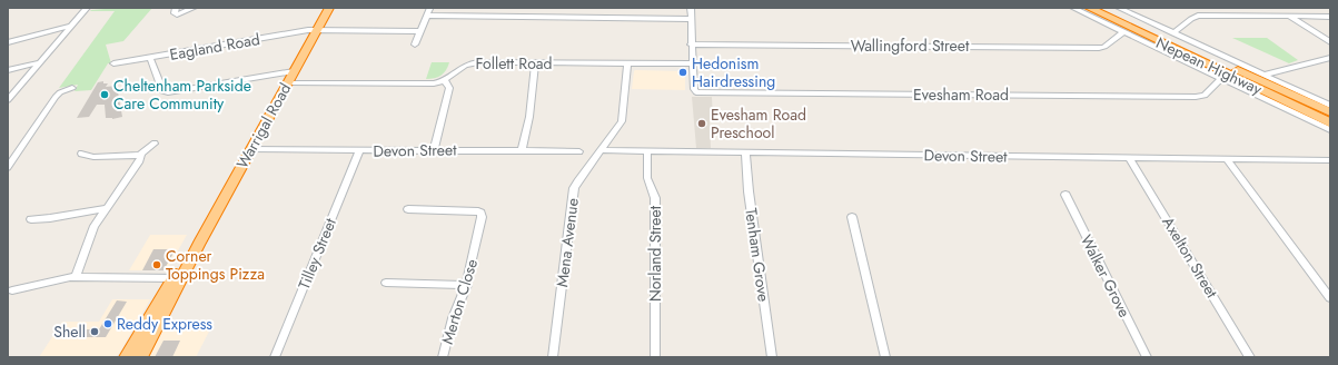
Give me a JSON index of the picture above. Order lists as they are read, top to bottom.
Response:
{
  "streets": {
    "highway": ["Nepean Highway", "Warrigal Road"],
    "street": [
      "Wallingford Street",
      "Eagland Road",
      "Follett Road",
      "Evesham Road",
      "Devon Street",
      "Mena Avenue",
      "Tilley Street",
      "Norland Street",
      "Tenham Grove",
      "Axelton Street",
      "Walker Grove",
      "Merton Close"
    ]
  },
  "crossings": [
    ["Eagland Road", "Warrigal Road"],
    ["Follett Road", "Evesham Road"],
    ["Follett Road", "Mena Avenue"],
    ["Warrigal Road", "Devon Street"],
    ["Devon Street", "Mena Avenue"],
    ["Devon Street", "Tilley Street"],
    ["Devon Street", "Norland Street"],
    ["Devon Street", "Tenham Grove"],
    ["Devon Street", "Axelton Street"]
  ],
  "places": [
    "Hedonism Hairdressing",
    "Cheltenham Parkside Care Community",
    "Evesham Road Preschool",
    "Corner Toppings Pizza",
    "Reddy Express",
    "Shell"
  ]
}
